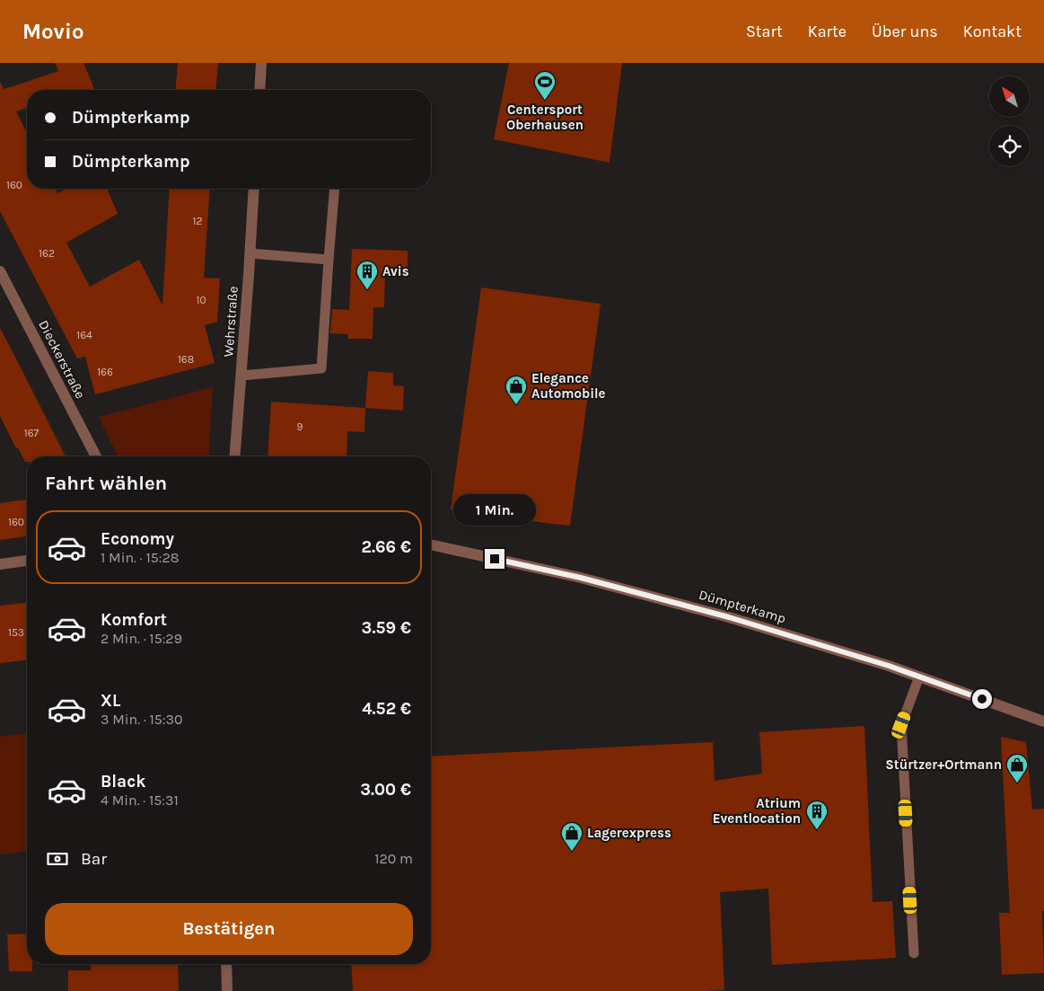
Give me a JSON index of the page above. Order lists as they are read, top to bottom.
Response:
{
  "streets": {
    "street": ["Wehrstraße", "Dieckerstraße", "Dümpterkamp"]
  },
  "places": {
    "sports": ["Centersport Oberhausen"],
    "building": ["Avis", "Atrium Eventlocation"],
    "shop": ["Elegance Automobile", "Stürtzer+Ortmann", "Lagerexpress"]
  },
  "house_numbers": [
    "160",
    "12",
    "162",
    "10",
    "164",
    "168",
    "166",
    "9",
    "167",
    "160",
    "153"
  ],
  "north": "top left",
  "page": {
    "header": "Movio",
    "nav": [
      "Start",
      "Karte",
      "Über uns",
      "Kontakt"
    ],
    "banner": ["Dümpterkamp", "Dümpterkamp"],
    "heading": "Fahrt wählen",
    "bubble": "1 Min.",
    "list": [
      {
        "name": "Economy",
        "note": "1 Min. · 15:28",
        "value": "2.66 €"
      },
      {
        "name": "Komfort",
        "note": "2 Min. · 15:29",
        "value": "3.59 €"
      },
      {
        "name": "XL",
        "note": "3 Min. · 15:30",
        "value": "4.52 €"
      },
      {
        "name": "Black",
        "note": "4 Min. · 15:31",
        "value": "3.00 €"
      }
    ],
    "pay": ["Bar", "120 m"],
    "buttons": "Bestätigen"
  }
}
